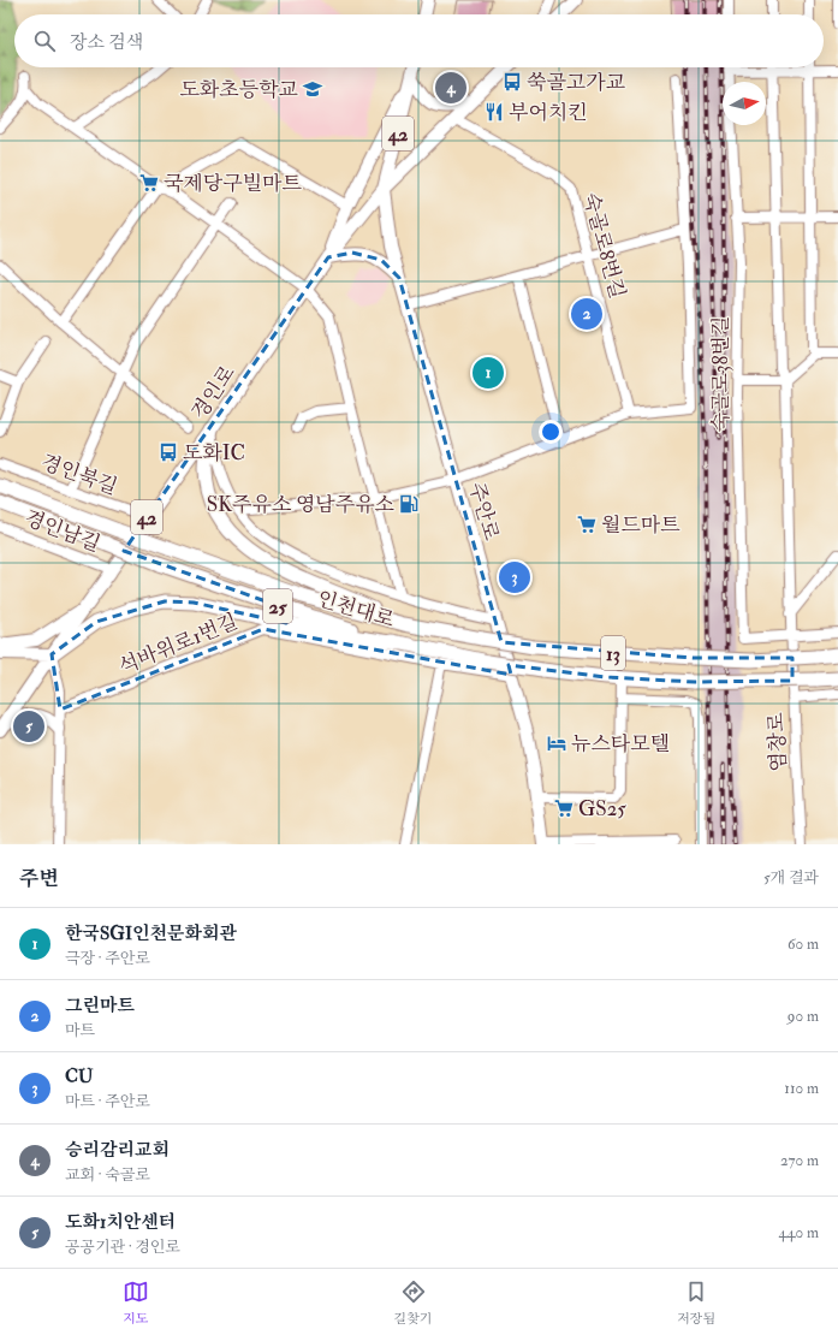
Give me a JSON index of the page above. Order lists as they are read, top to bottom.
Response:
{
  "streets": {
    "highway": ["25", "인천대로", "13"],
    "main road": ["42", "경인로", "주안로"],
    "street": [
      "숙골로8번길",
      "숙골로38번길",
      "경인북길",
      "경인남길",
      "석바위로1번길",
      "염창로"
    ]
  },
  "crossings": [
    ["숙골로38번길", "염창로"],
    ["경인로", "경인북길"],
    ["경인로", "주안로"],
    ["경인로", "경인남길"],
    ["주안로", "석바위로1번길"],
    ["인천대로", "13"]
  ],
  "places": {
    "bus stop": ["쑥골고가교", "도화IC"],
    "school or university": ["도화초등학교"],
    "restaurant": ["부어치킨"],
    "supermarket": ["국제당구빌마트", "월드마트", "GS25"],
    "fuel station": ["SK주유소 영남주유소"],
    "hotel": ["뉴스타모텔"]
  },
  "north": "right",
  "page": {
    "search": "장소 검색",
    "pins": [
      "4",
      "2",
      "1",
      "3",
      "5"
    ],
    "heading": ["주변", "5개 결과"],
    "list": [
      {
        "mark": "1",
        "name": "한국SGI인천문화회관",
        "note": "극장 · 주안로",
        "value": "60 m"
      },
      {
        "mark": "2",
        "name": "그린마트",
        "note": "마트",
        "value": "90 m"
      },
      {
        "mark": "3",
        "name": "CU",
        "note": "마트 · 주안로",
        "value": "110 m"
      },
      {
        "mark": "4",
        "name": "승리감리교회",
        "note": "교회 · 숙골로",
        "value": "270 m"
      },
      {
        "mark": "5",
        "name": "도화1치안센터",
        "note": "공공기관 · 경인로",
        "value": "440 m"
      }
    ],
    "nav": ["지도", "길찾기", "저장됨"]
  }
}
